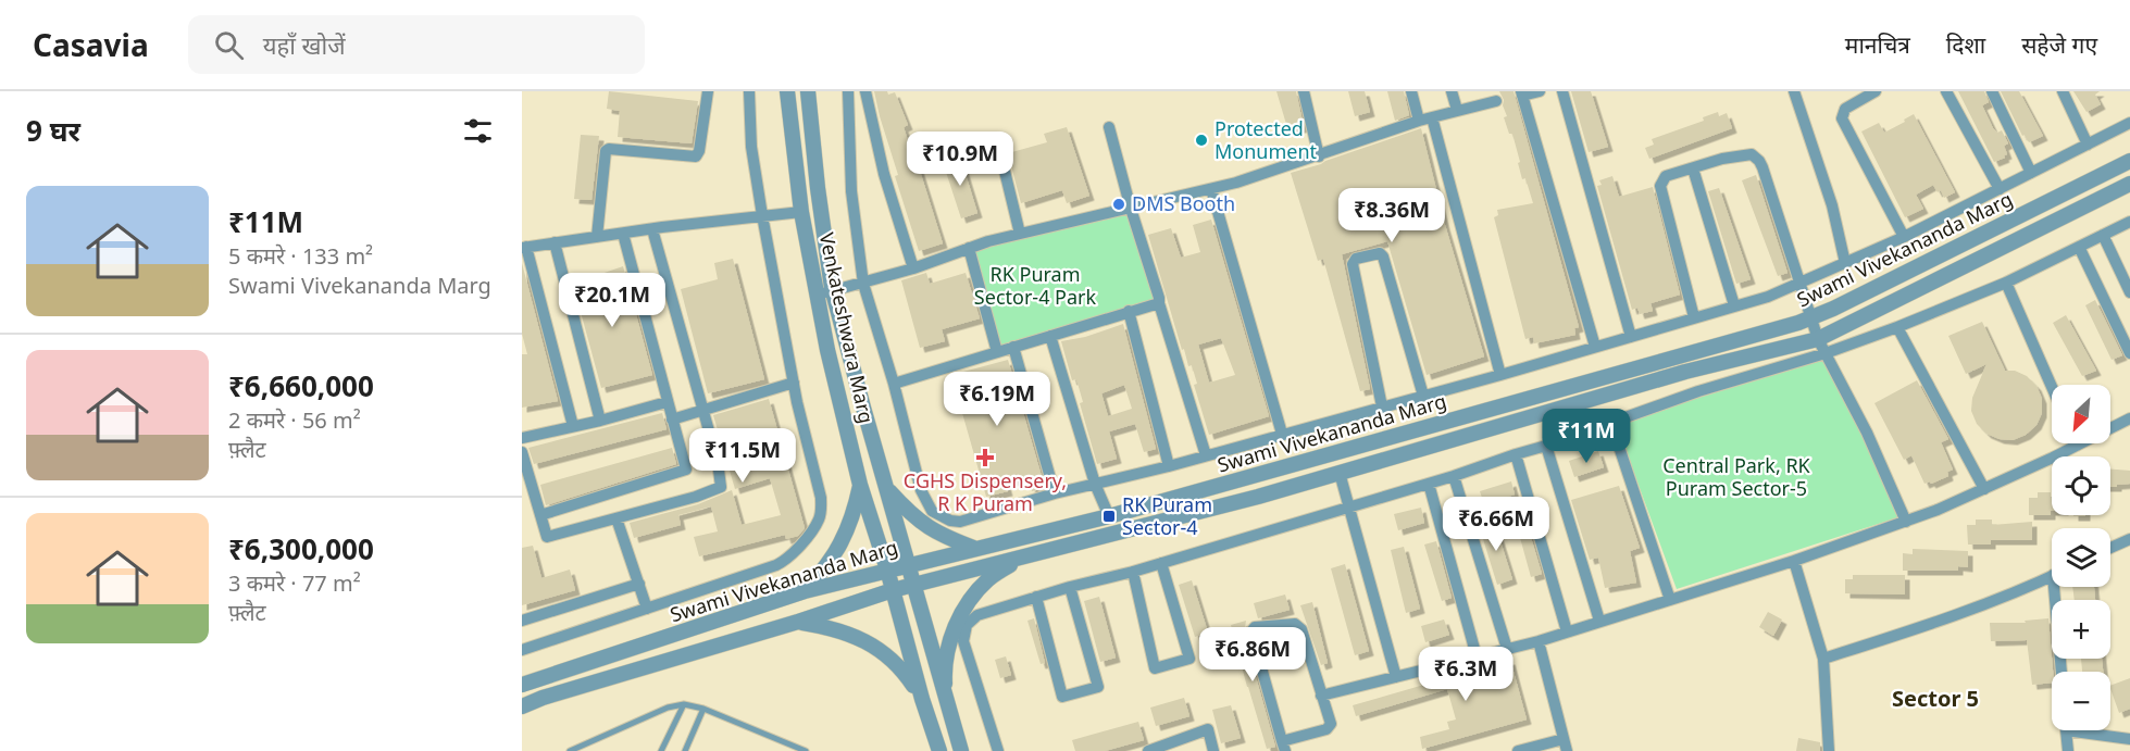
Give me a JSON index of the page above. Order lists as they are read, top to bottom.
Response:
{
  "streets": {
    "street": ["Swami Vivekananda Marg", "Venkateshwara Marg"]
  },
  "crossings": [
    ["Swami Vivekananda Marg", "Venkateshwara Marg"]
  ],
  "districts": ["Sector 5"],
  "parks": ["RK Puram Sector-4 Park", "Central Park, RK Puram Sector-5"],
  "places": {
    "other": ["Protected Monument", "DMS Booth"],
    "health": ["CGHS Dispensery, R K Puram"],
    "transit": ["RK Puram Sector-4"]
  },
  "north": "bottom left",
  "page": {
    "header": "Casavia",
    "search": "यहाँ खोजें",
    "nav": ["मानचित्र", "दिशा", "सहेजे गए"],
    "heading": "9 घर",
    "price": [
      "₹10.9M",
      "₹8.36M",
      "₹20.1M",
      "₹6.19M",
      "₹11M",
      "₹11.5M",
      "₹6.66M",
      "₹6.86M",
      "₹6.3M"
    ],
    "list": [
      {
        "name": "₹11M",
        "note": "5 कमरे · 133 m² · Swami Vivekananda Marg"
      },
      {
        "name": "₹6,660,000",
        "note": "2 कमरे · 56 m² · फ़्लैट"
      },
      {
        "name": "₹6,300,000",
        "note": "3 कमरे · 77 m² · फ़्लैट"
      }
    ],
    "map_buttons": ["+", "−"]
  }
}
